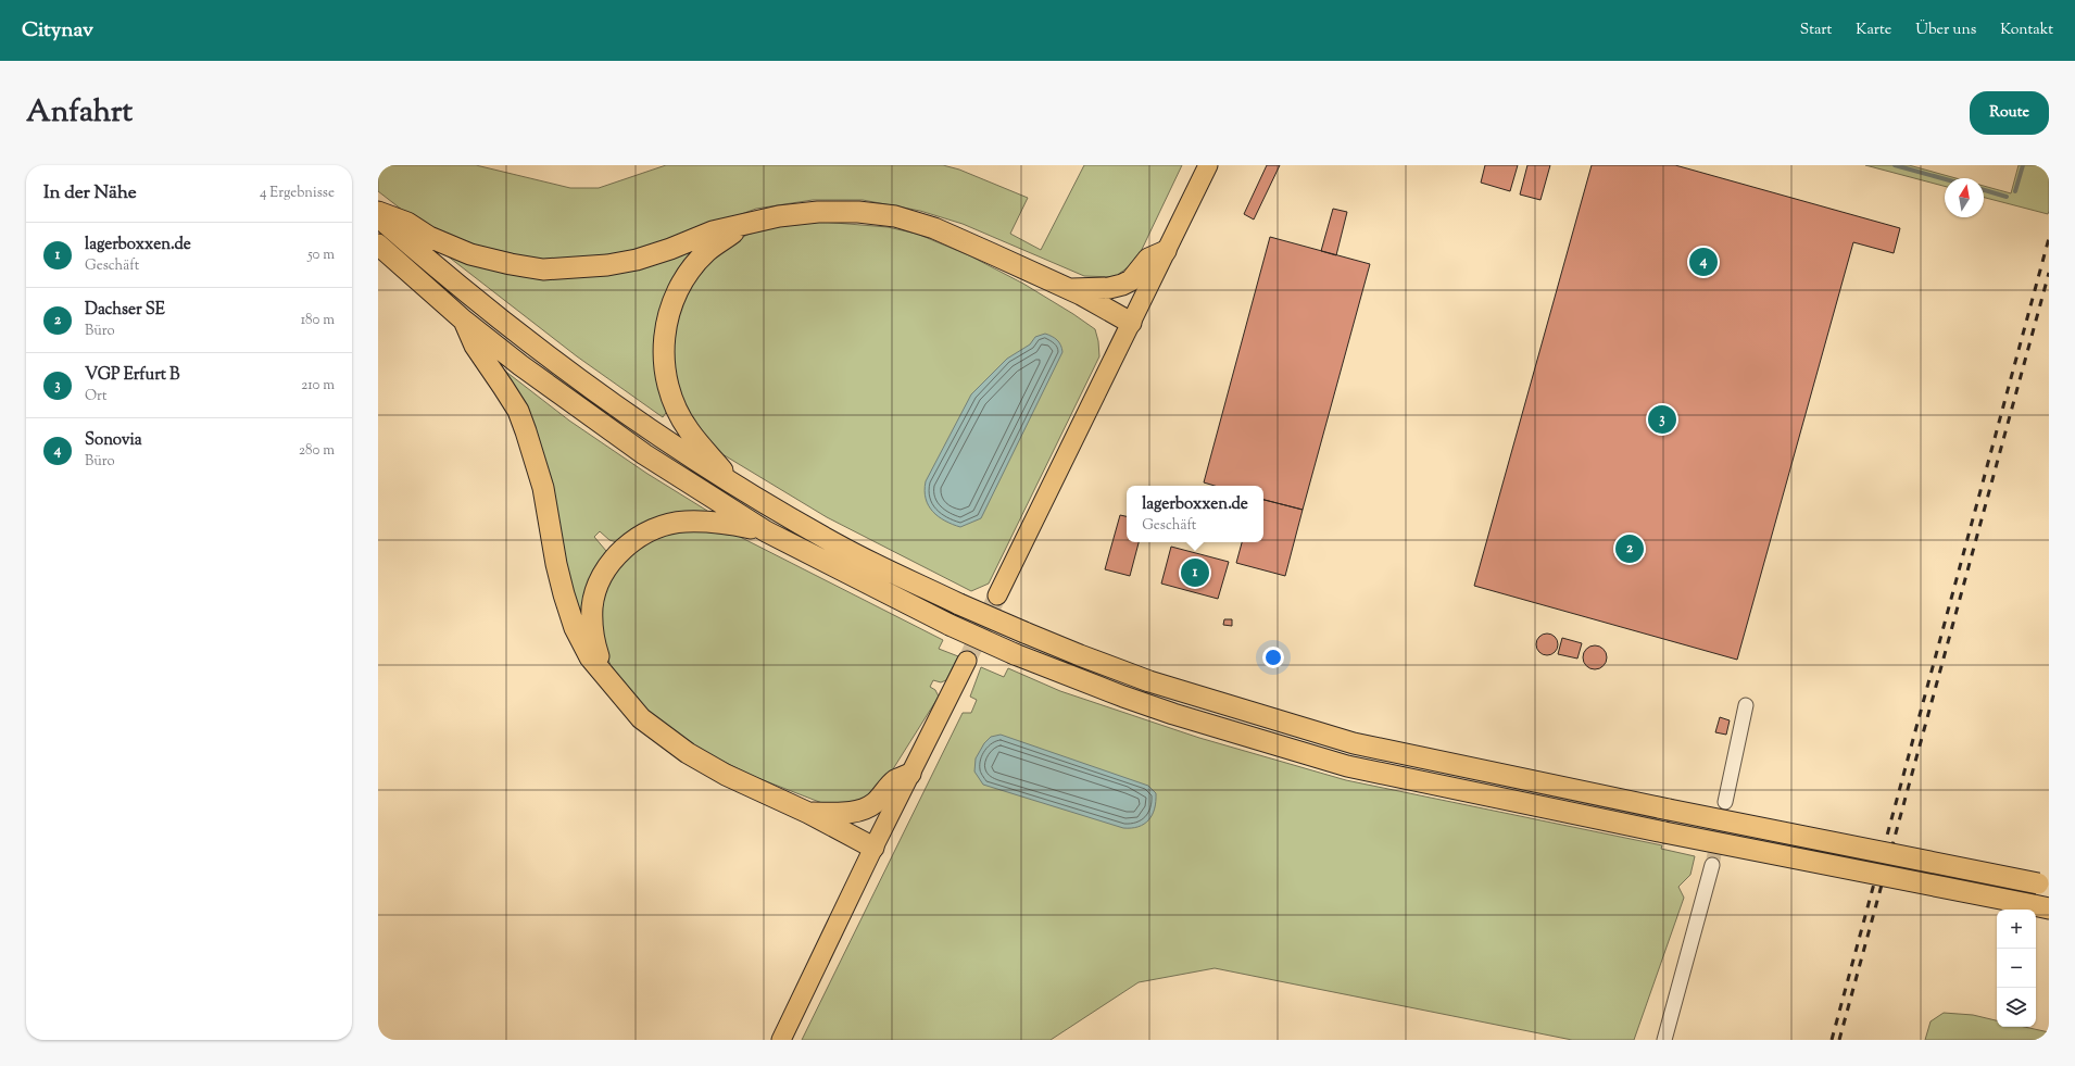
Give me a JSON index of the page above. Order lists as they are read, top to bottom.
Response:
{
  "north": "top",
  "page": {
    "header": "Citynav",
    "nav": [
      "Start",
      "Karte",
      "Über uns",
      "Kontakt"
    ],
    "title": "Anfahrt",
    "buttons": "Route",
    "heading": ["In der Nähe", "4 Ergebnisse"],
    "list": [
      {
        "mark": "1",
        "name": "lagerboxxen.de",
        "note": "Geschäft",
        "value": "50 m"
      },
      {
        "mark": "2",
        "name": "Dachser SE",
        "note": "Büro",
        "value": "180 m"
      },
      {
        "mark": "3",
        "name": "VGP Erfurt B",
        "note": "Ort",
        "value": "210 m"
      },
      {
        "mark": "4",
        "name": "Sonovia",
        "note": "Büro",
        "value": "280 m"
      }
    ],
    "pins": [
      "4",
      "3",
      "2",
      "1"
    ],
    "popup": ["lagerboxxen.de", "Geschäft"],
    "map_buttons": ["+", "−"]
  }
}
